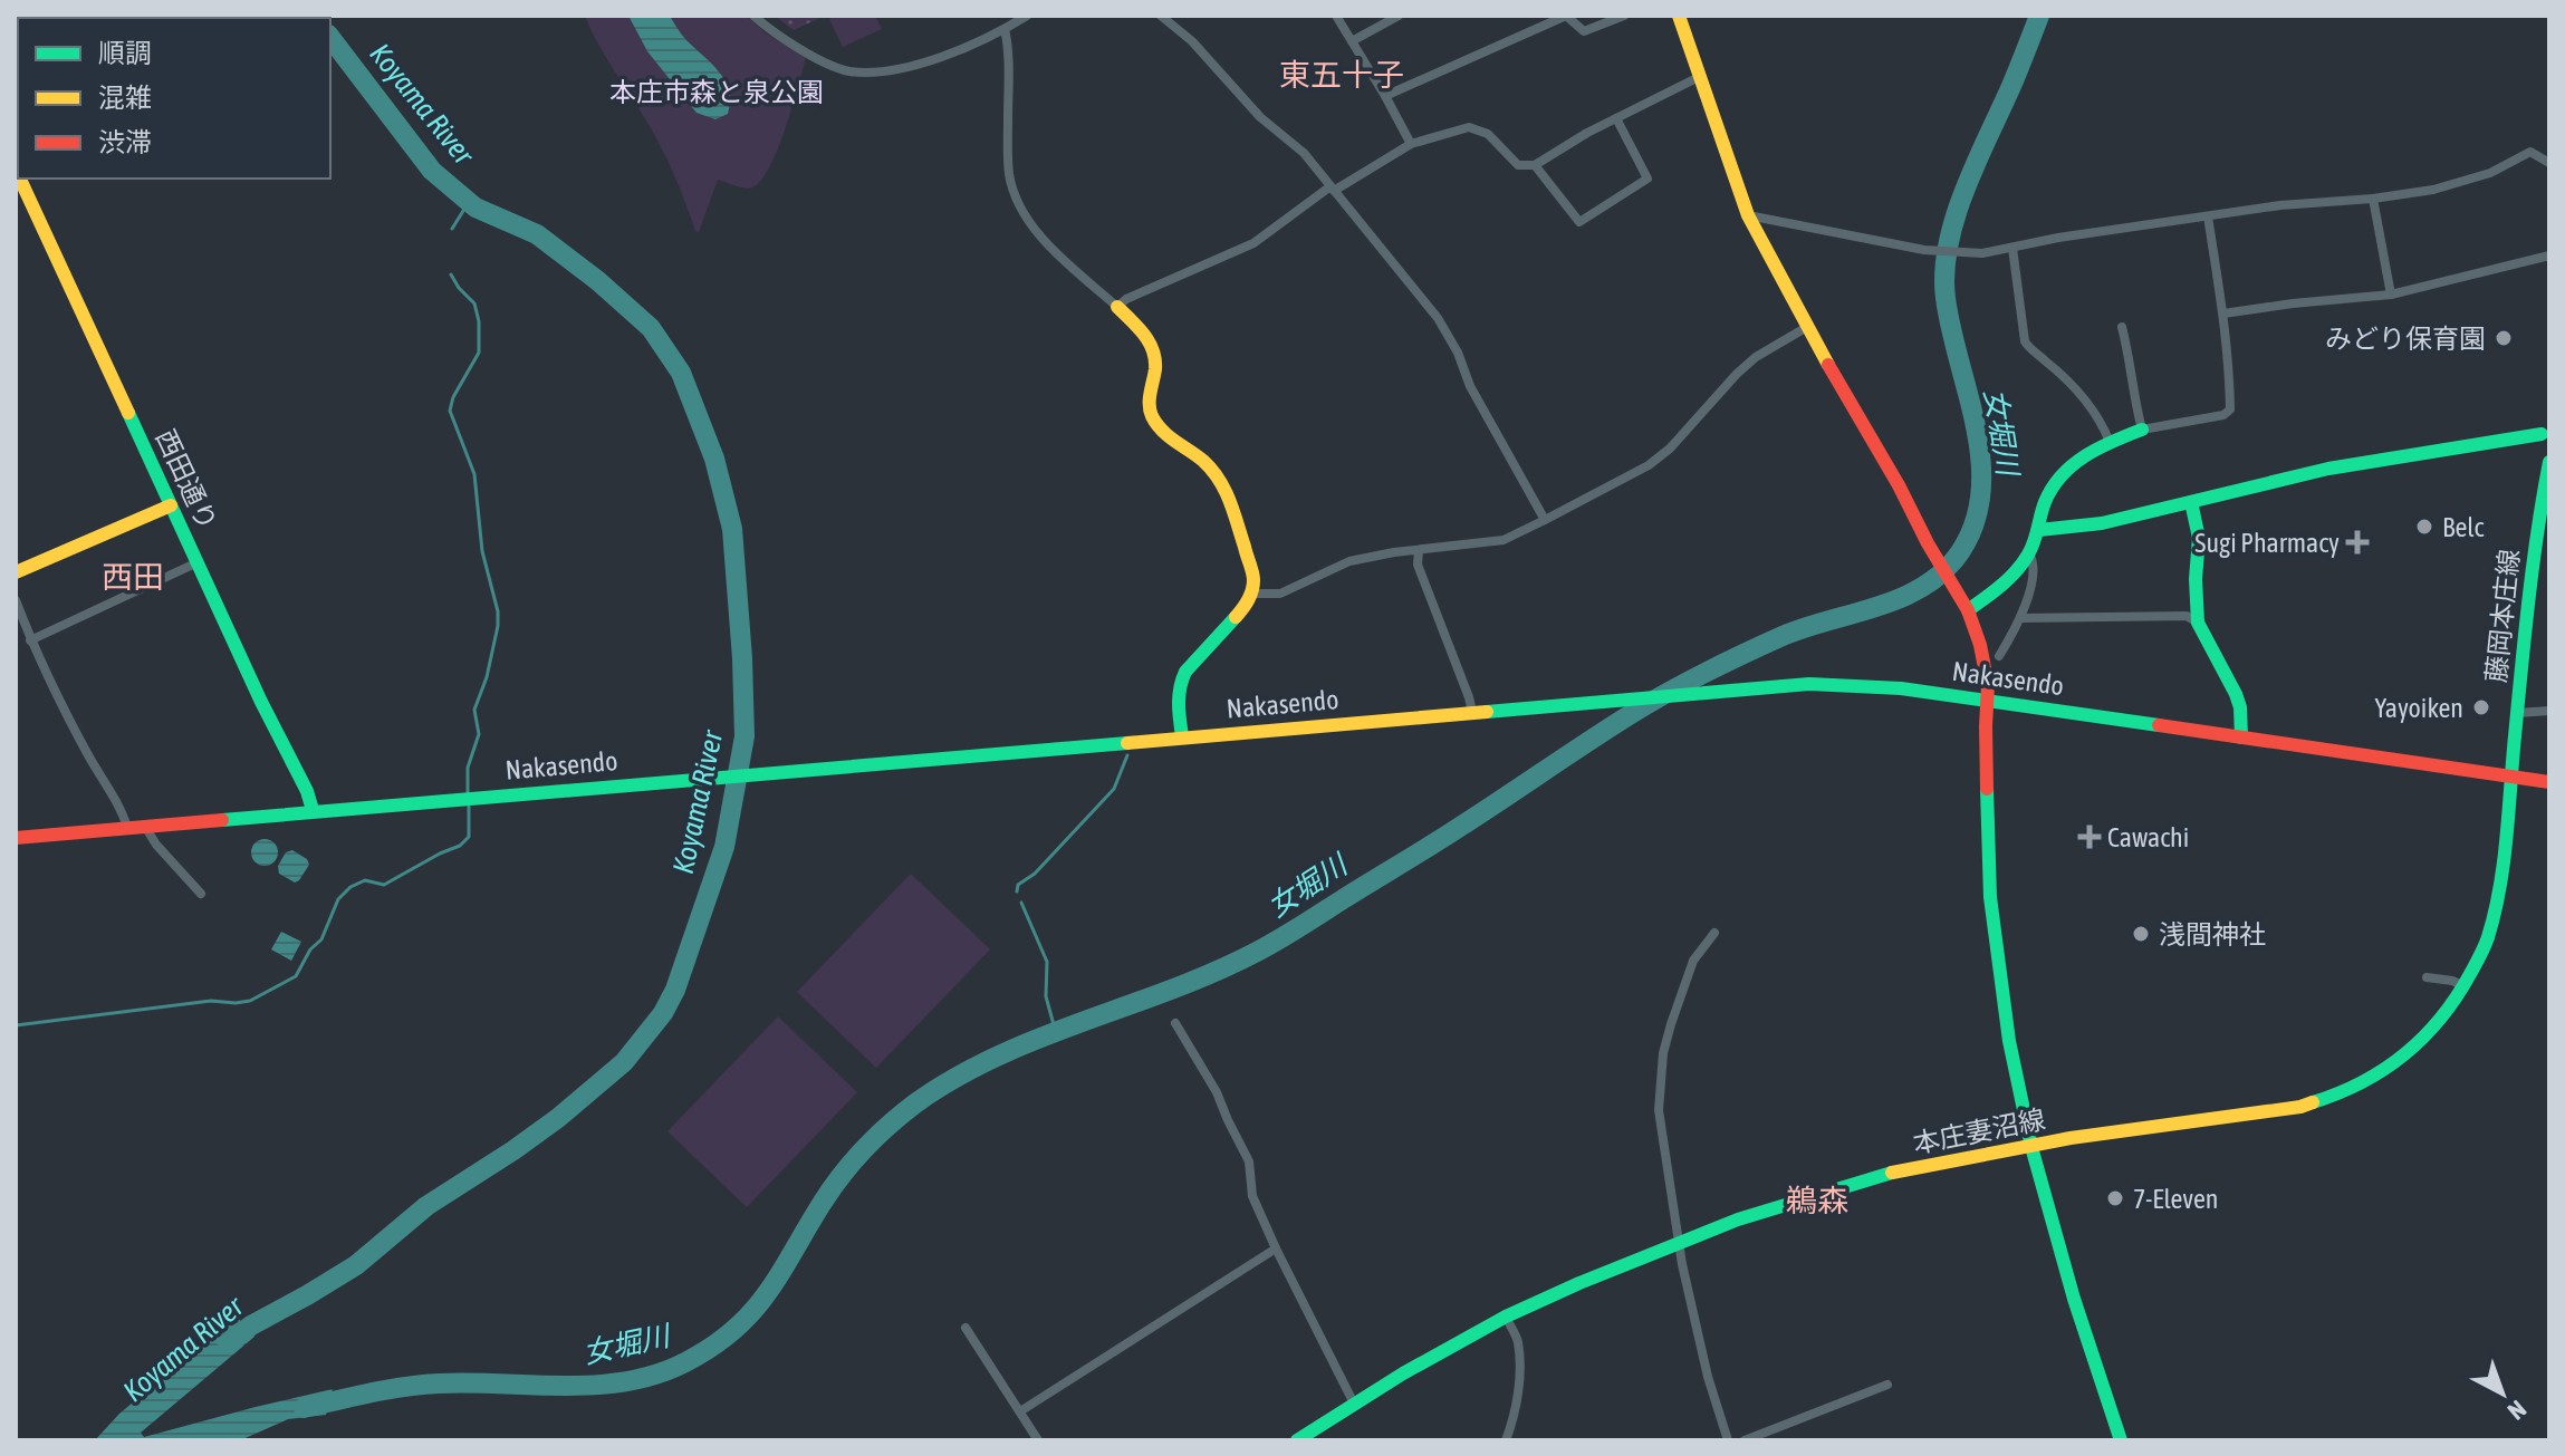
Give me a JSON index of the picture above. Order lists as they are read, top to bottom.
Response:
{
  "streets": {
    "main road": [
      "西田通り",
      "藤岡本庄線",
      "Nakasendo",
      "本庄妻沼線"
    ]
  },
  "crossings": [
    ["西田通り", "Nakasendo"],
    ["藤岡本庄線", "Nakasendo"],
    ["藤岡本庄線", "本庄妻沼線"],
    ["Nakasendo", "本庄妻沼線"]
  ],
  "districts": ["東五十子", "西田", "鵜森"],
  "water": ["Koyama River", "女堀川"],
  "parks": ["本庄市森と泉公園"],
  "places": {
    "other": [
      "みどり保育園",
      "Belc",
      "Yayoiken",
      "浅間神社",
      "7-Eleven"
    ],
    "health": ["Sugi Pharmacy", "Cawachi"]
  },
  "legend": ["順調", "混雑", "渋滞"],
  "north": "bottom right"
}
